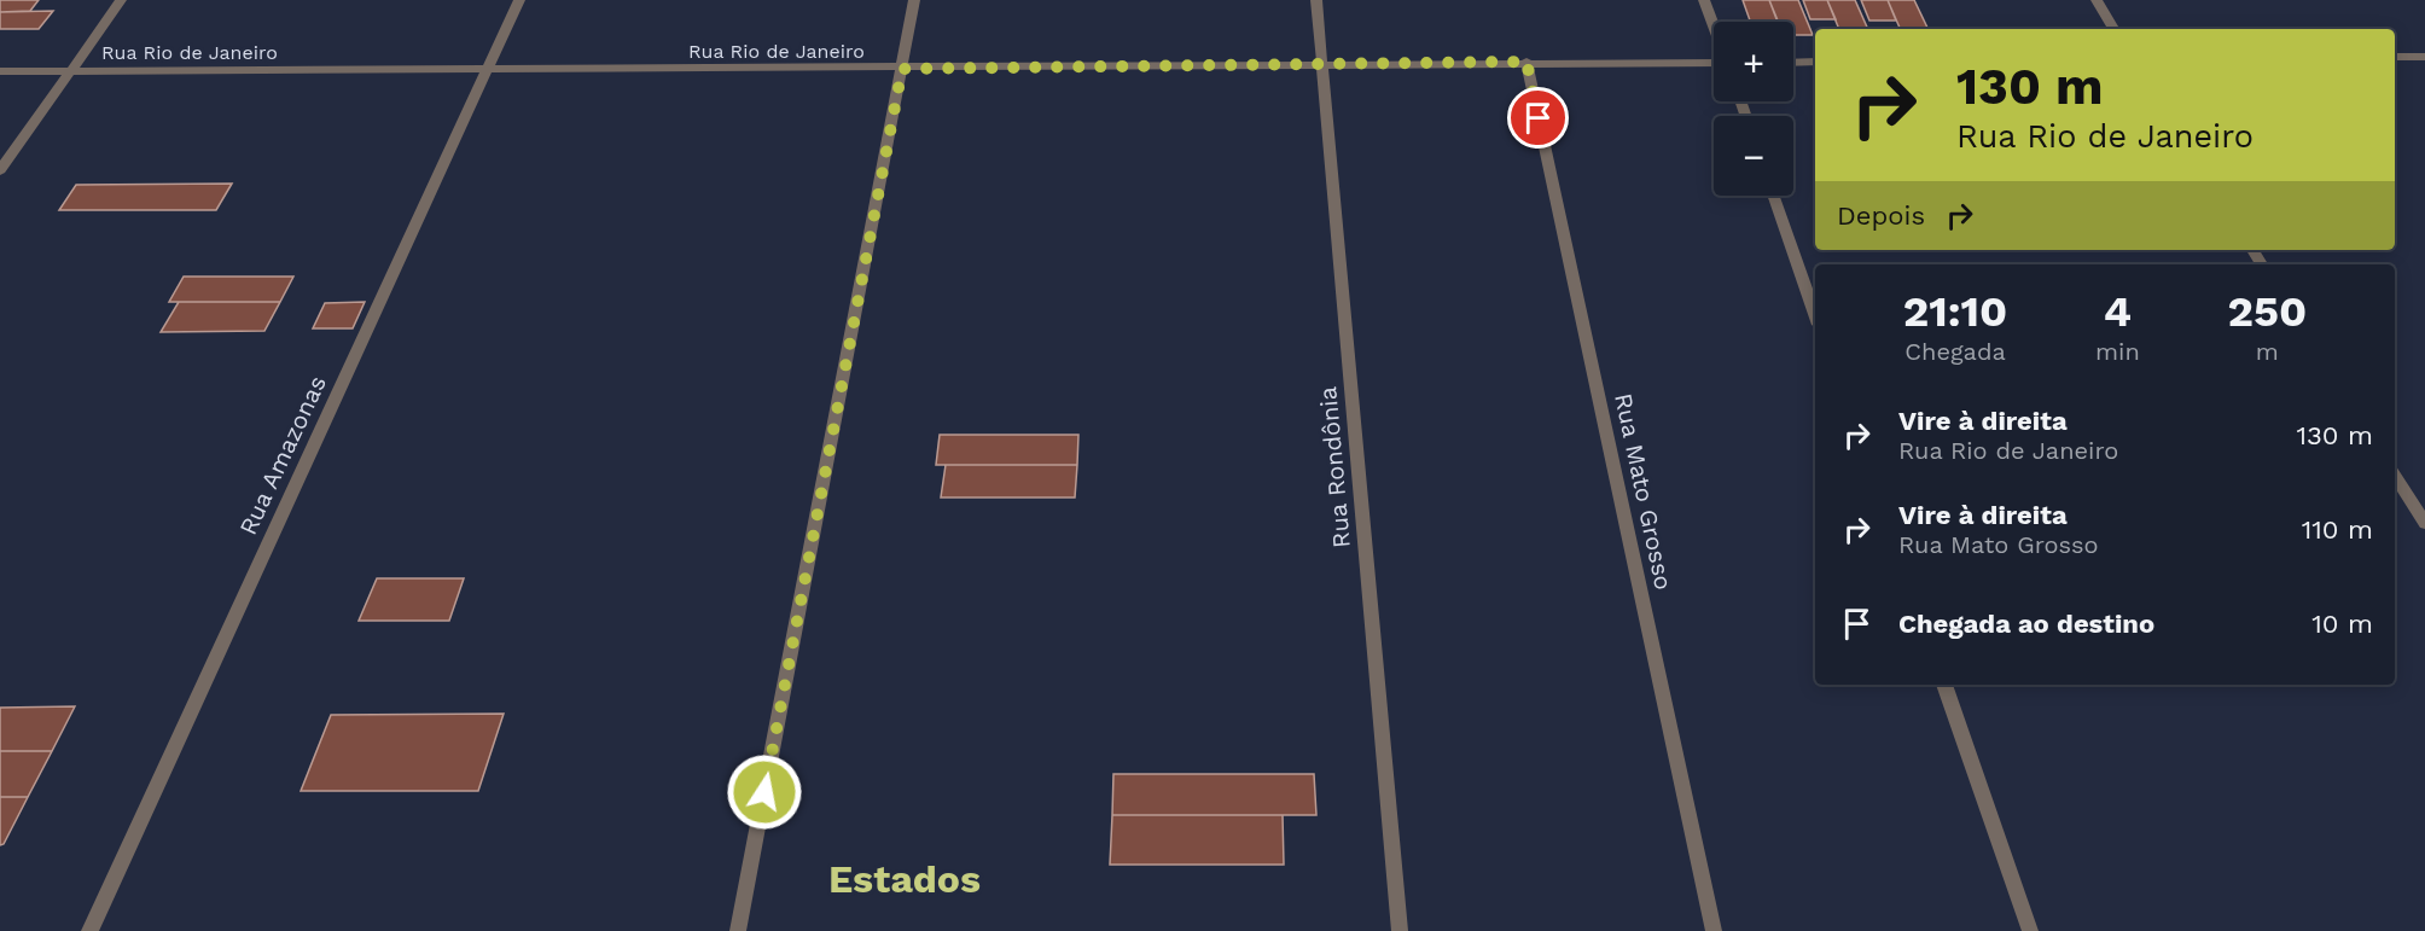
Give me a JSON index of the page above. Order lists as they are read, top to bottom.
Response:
{
  "streets": {
    "street": [
      "Rua Rio de Janeiro",
      "Rua Amazonas",
      "Rua Rondônia",
      "Rua Mato Grosso"
    ]
  },
  "crossings": [
    ["Rua Rio de Janeiro", "Rua Amazonas"],
    ["Rua Rio de Janeiro", "Rua Rondônia"],
    ["Rua Rio de Janeiro", "Rua Mato Grosso"]
  ],
  "districts": ["Estados"],
  "page": {
    "map_buttons": ["+", "−"],
    "turn": ["130 m", "Rua Rio de Janeiro"],
    "then": "Depois",
    "eta": [
      "21:10",
      "Chegada",
      "4",
      "min",
      "250",
      "m"
    ],
    "list": [
      {
        "name": "Vire à direita",
        "note": "Rua Rio de Janeiro",
        "value": "130 m"
      },
      {
        "name": "Vire à direita",
        "note": "Rua Mato Grosso",
        "value": "110 m"
      },
      {
        "name": "Chegada ao destino",
        "value": "10 m"
      }
    ]
  }
}
